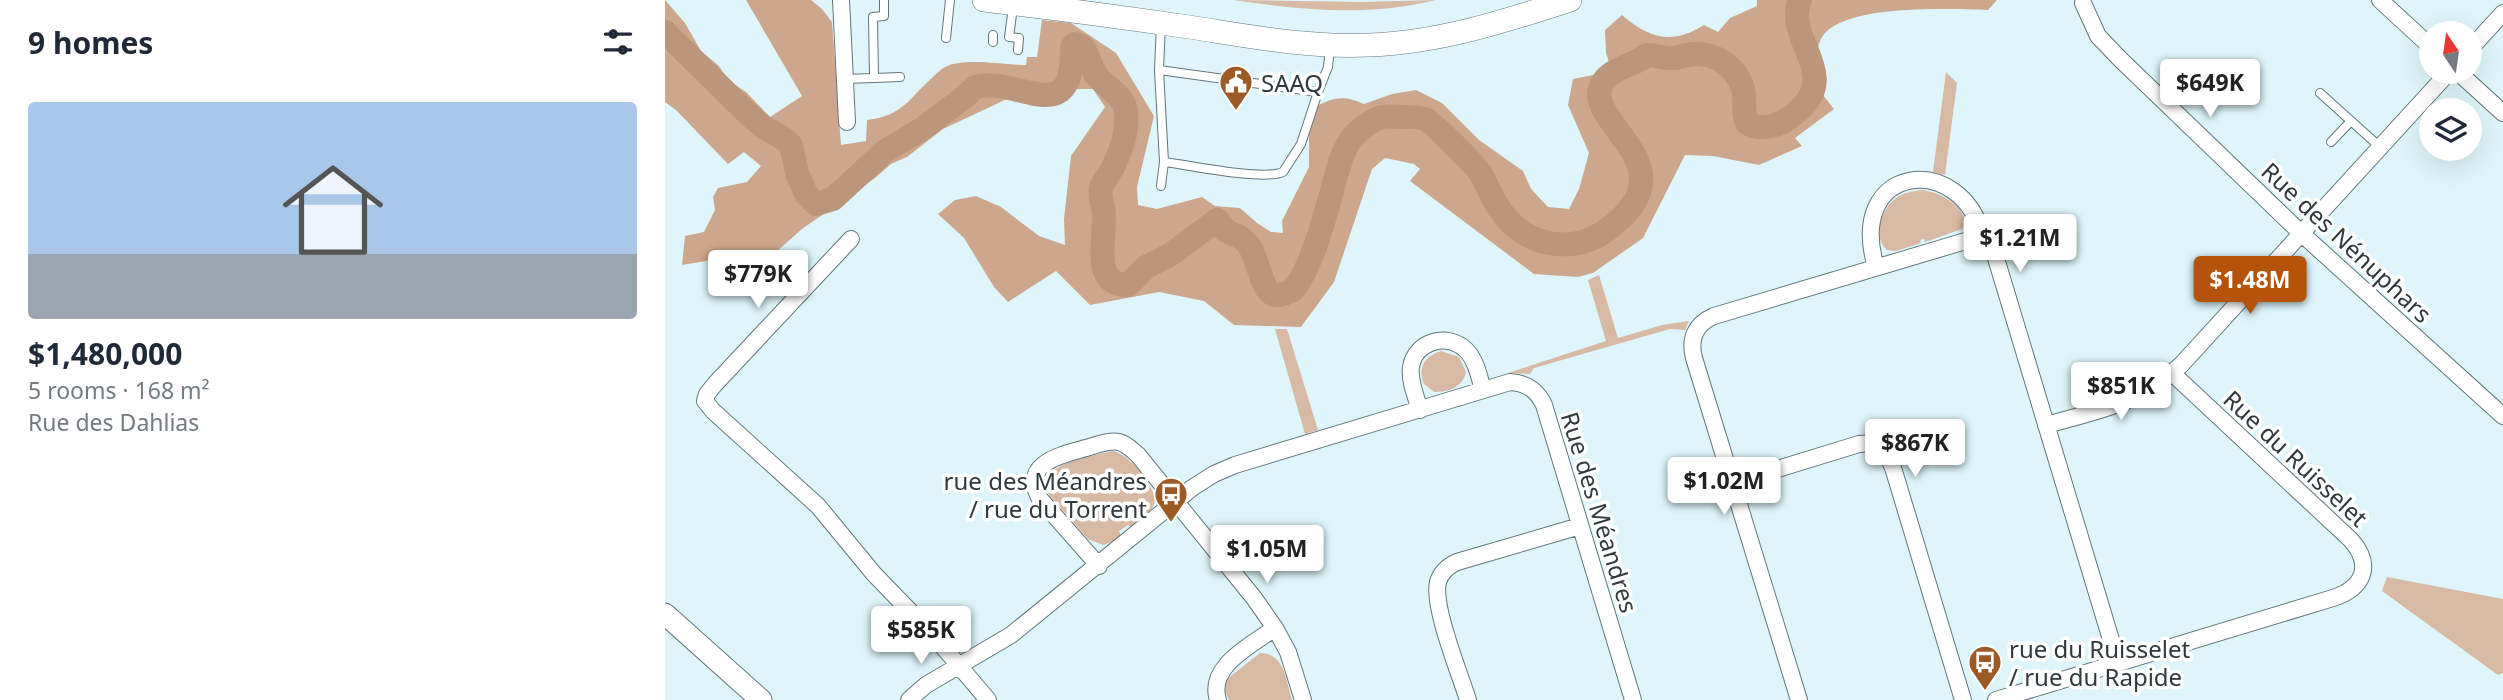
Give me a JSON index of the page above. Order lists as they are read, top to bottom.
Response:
{
  "streets": {
    "street": ["Rue des Nénuphars", "Rue du Ruisselet", "Rue des Méandres"]
  },
  "places": {
    "public building": ["SAAQ"],
    "bus stop": ["rue des Méandres / rue du Torrent", "rue du Ruisselet / rue du Rapide"]
  },
  "north": "top",
  "page": {
    "heading": "9 homes",
    "price": [
      "$649K",
      "$1.21M",
      "$779K",
      "$1.48M",
      "$851K",
      "$867K",
      "$1.02M",
      "$1.05M",
      "$585K"
    ],
    "list": [
      {
        "name": "$1,480,000",
        "note": "5 rooms · 168 m² · Rue des Dahlias"
      }
    ]
  }
}
